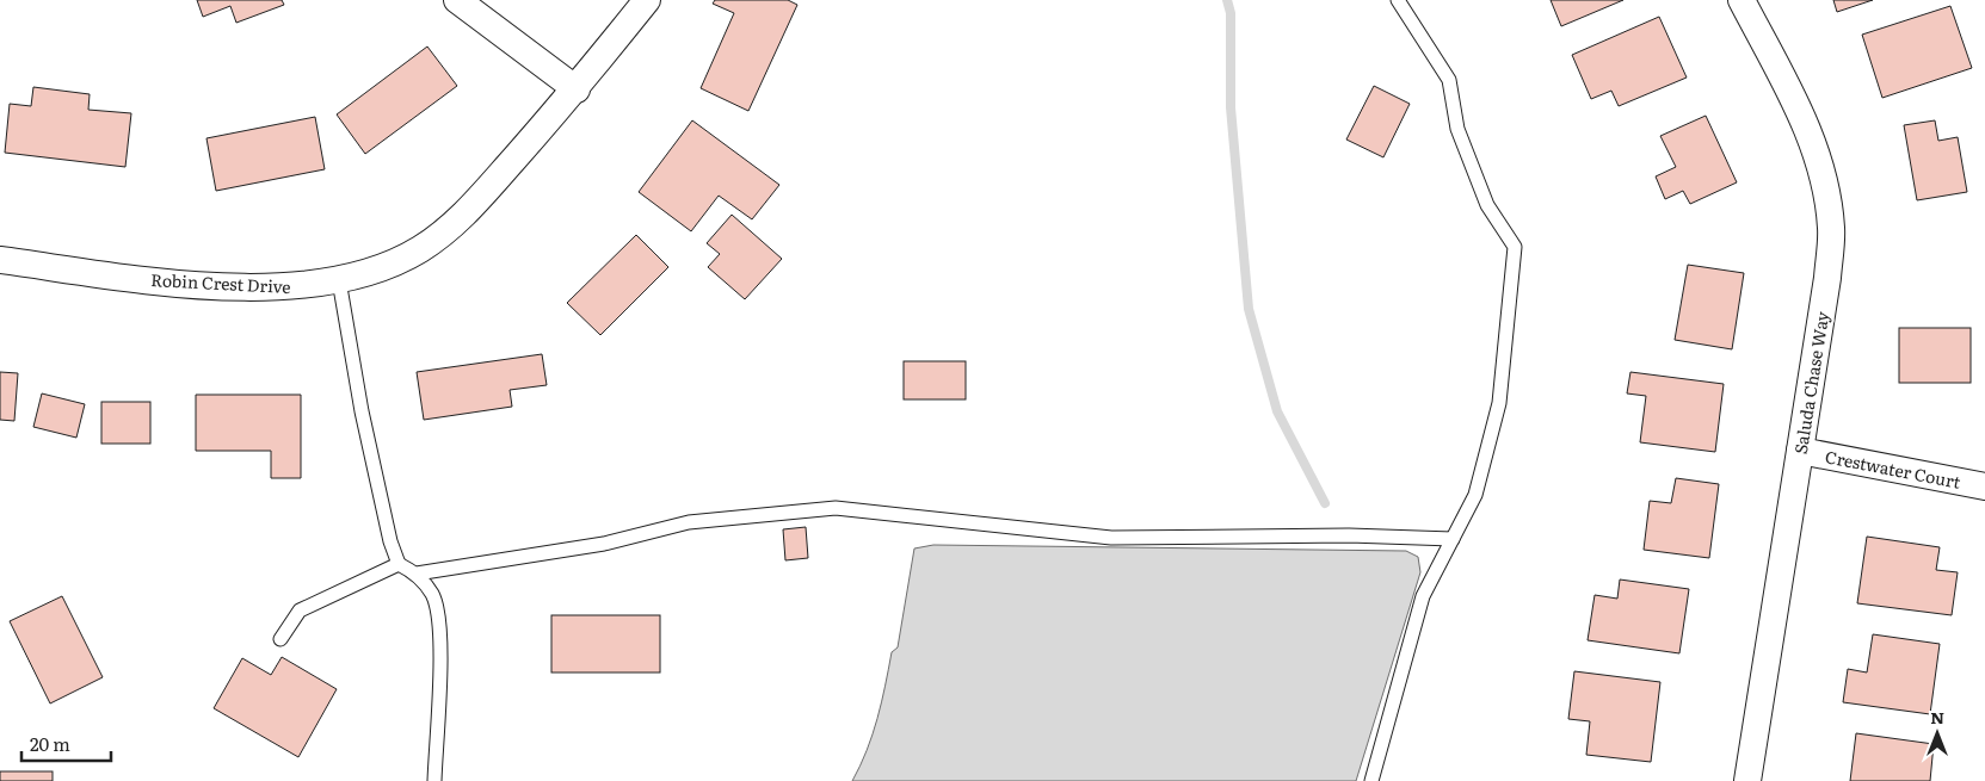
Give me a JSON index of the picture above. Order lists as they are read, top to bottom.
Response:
{
  "streets": {
    "street": ["Robin Crest Drive", "Saluda Chase Way", "Crestwater Court"]
  },
  "crossings": [
    ["Saluda Chase Way", "Crestwater Court"]
  ],
  "scale_bar": "20 m",
  "north": "top"
}
